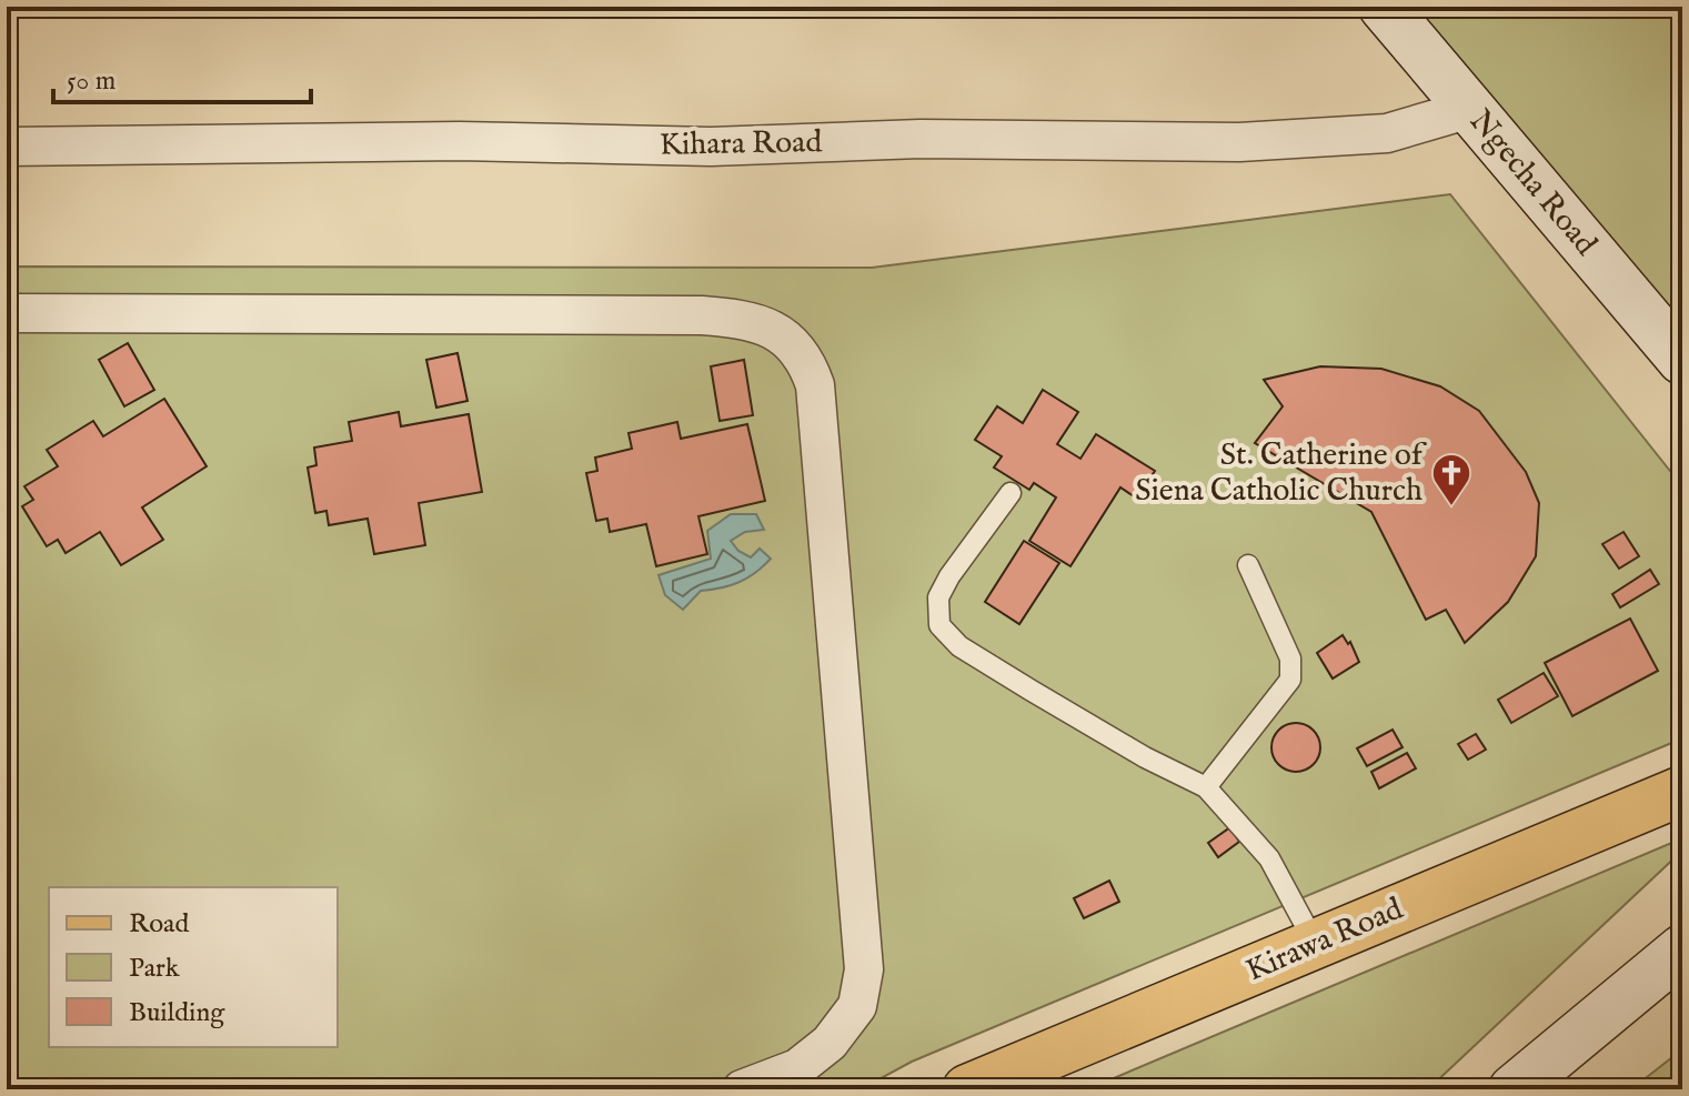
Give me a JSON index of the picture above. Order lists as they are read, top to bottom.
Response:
{
  "streets": {
    "main road": ["Kirawa Road"],
    "street": ["Kihara Road", "Ngecha Road"]
  },
  "crossings": [
    ["Kihara Road", "Ngecha Road"]
  ],
  "places": {
    "church": ["St. Catherine of Siena Catholic Church"]
  },
  "legend": ["Road", "Park", "Building"],
  "scale_bar": "50 m"
}
